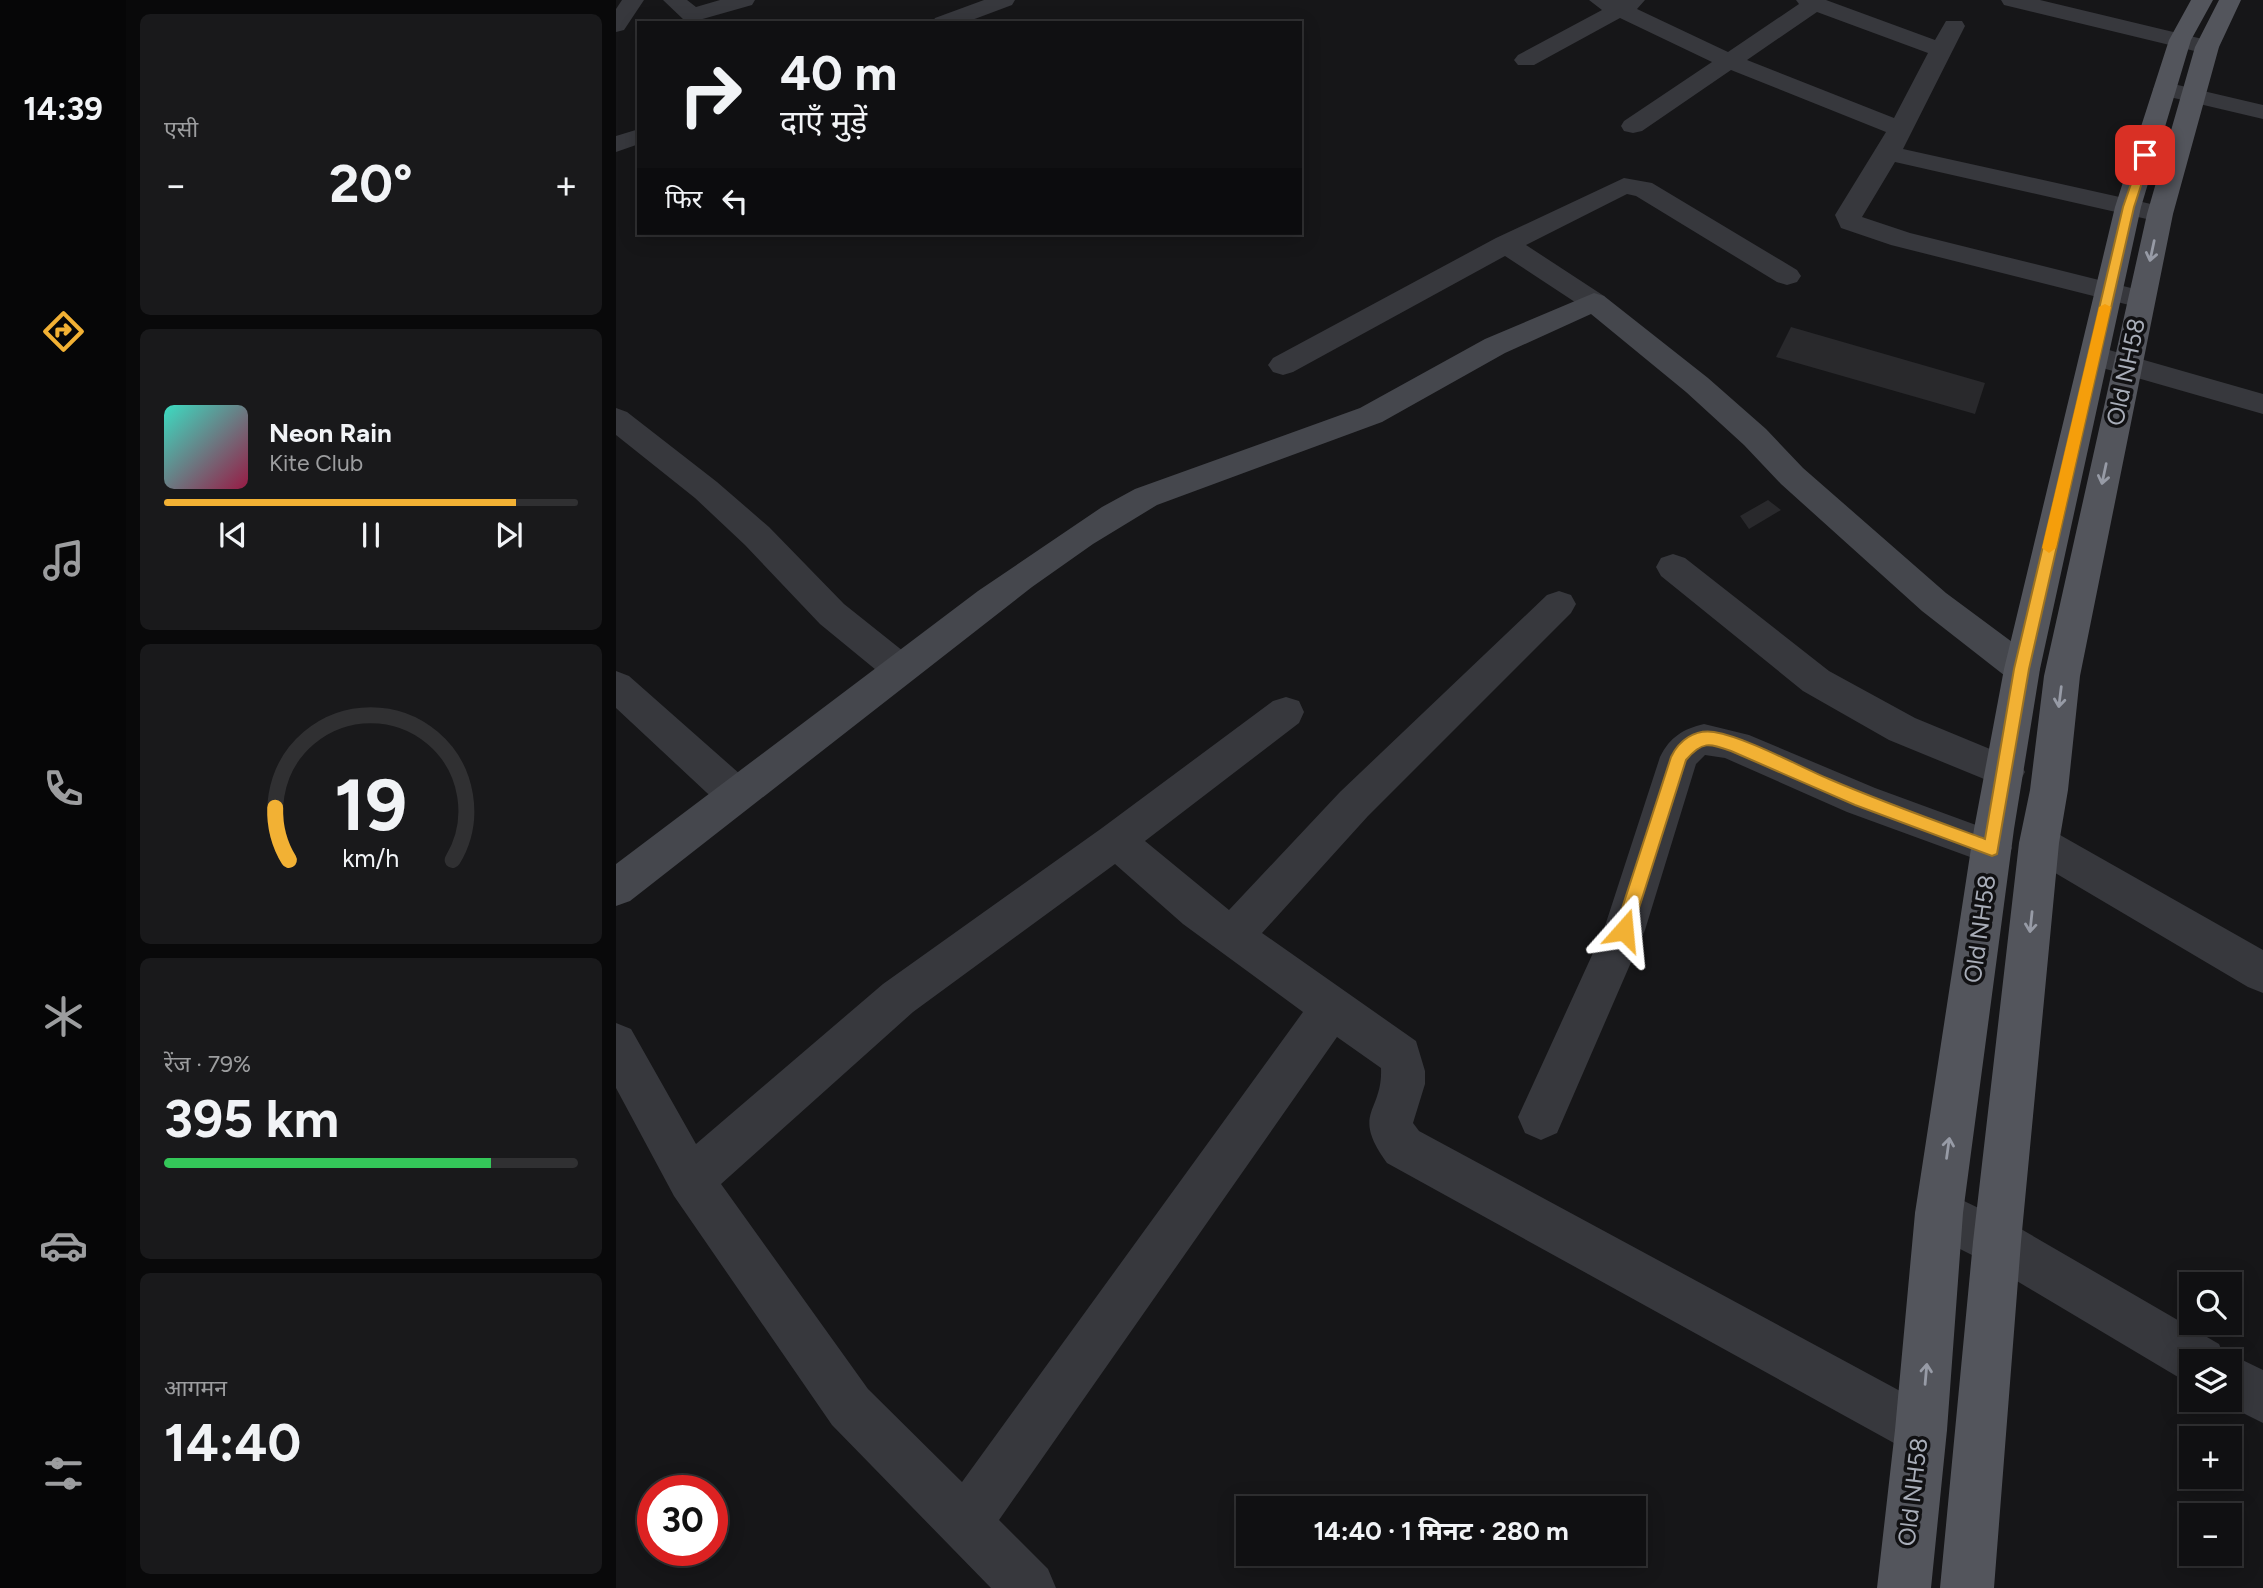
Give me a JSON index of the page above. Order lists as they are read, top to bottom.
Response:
{
  "streets": {
    "main road": ["Old NH58"]
  },
  "page": {
    "tabs": "14:39",
    "tile": [
      "एसी",
      ["रेंज · 79%", "395 km"],
      ["आगमन", "14:40"]
    ],
    "turn": ["40 m", "दाएँ मुड़ें"],
    "heat": ["−", "20°", "+"],
    "then": "फिर",
    "song": ["Neon Rain", "Kite Club"],
    "map_buttons": ["+", "−"],
    "limit": "30",
    "trip": "14:40 · 1 मिनट · 280 m",
    "gauge": ["19", "km/h"]
  }
}
